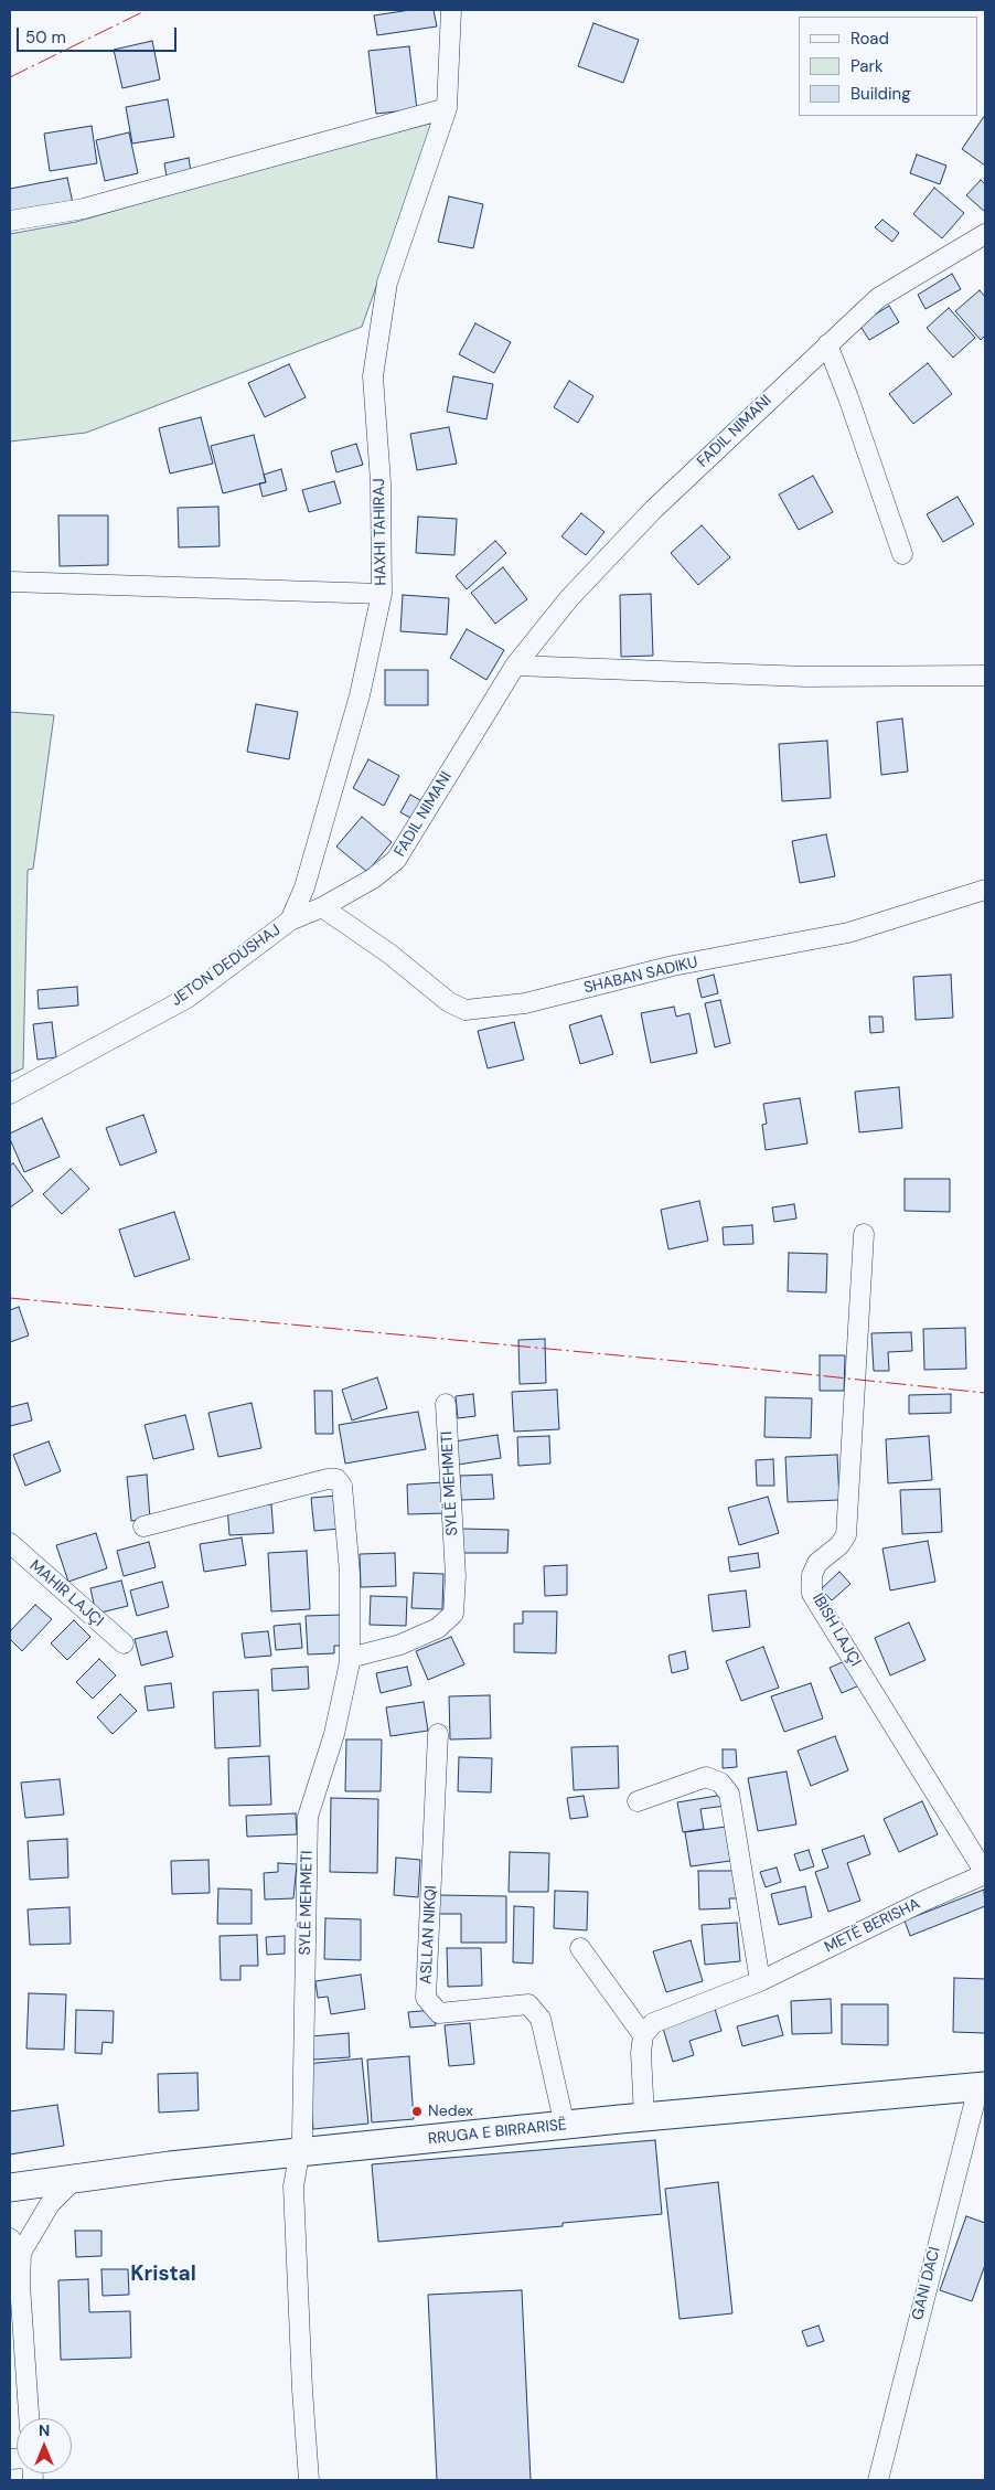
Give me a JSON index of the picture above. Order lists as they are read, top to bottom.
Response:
{
  "streets": {
    "street": [
      "FADIL NIMANI",
      "HAXHI TAHIRAJ",
      "JETON DEDUSHAJ",
      "SHABAN SADIKU",
      "SYLË MEHMETI",
      "MAHIR LAJÇI",
      "IBISH LAJÇI",
      "METË BERISHA",
      "ASLLAN NIKQI",
      "RRUGA E BIRRARISË",
      "GANI DACI"
    ]
  },
  "crossings": [
    ["FADIL NIMANI", "JETON DEDUSHAJ"],
    ["FADIL NIMANI", "SHABAN SADIKU"],
    ["HAXHI TAHIRAJ", "JETON DEDUSHAJ"],
    ["SYLË MEHMETI", "RRUGA E BIRRARISË"],
    ["IBISH LAJÇI", "METË BERISHA"],
    ["ASLLAN NIKQI", "RRUGA E BIRRARISË"],
    ["RRUGA E BIRRARISË", "GANI DACI"]
  ],
  "districts": ["Kristal"],
  "places": ["Nedex"],
  "legend": ["Road", "Park", "Building"],
  "scale_bar": "50 m",
  "north": "top"
}
